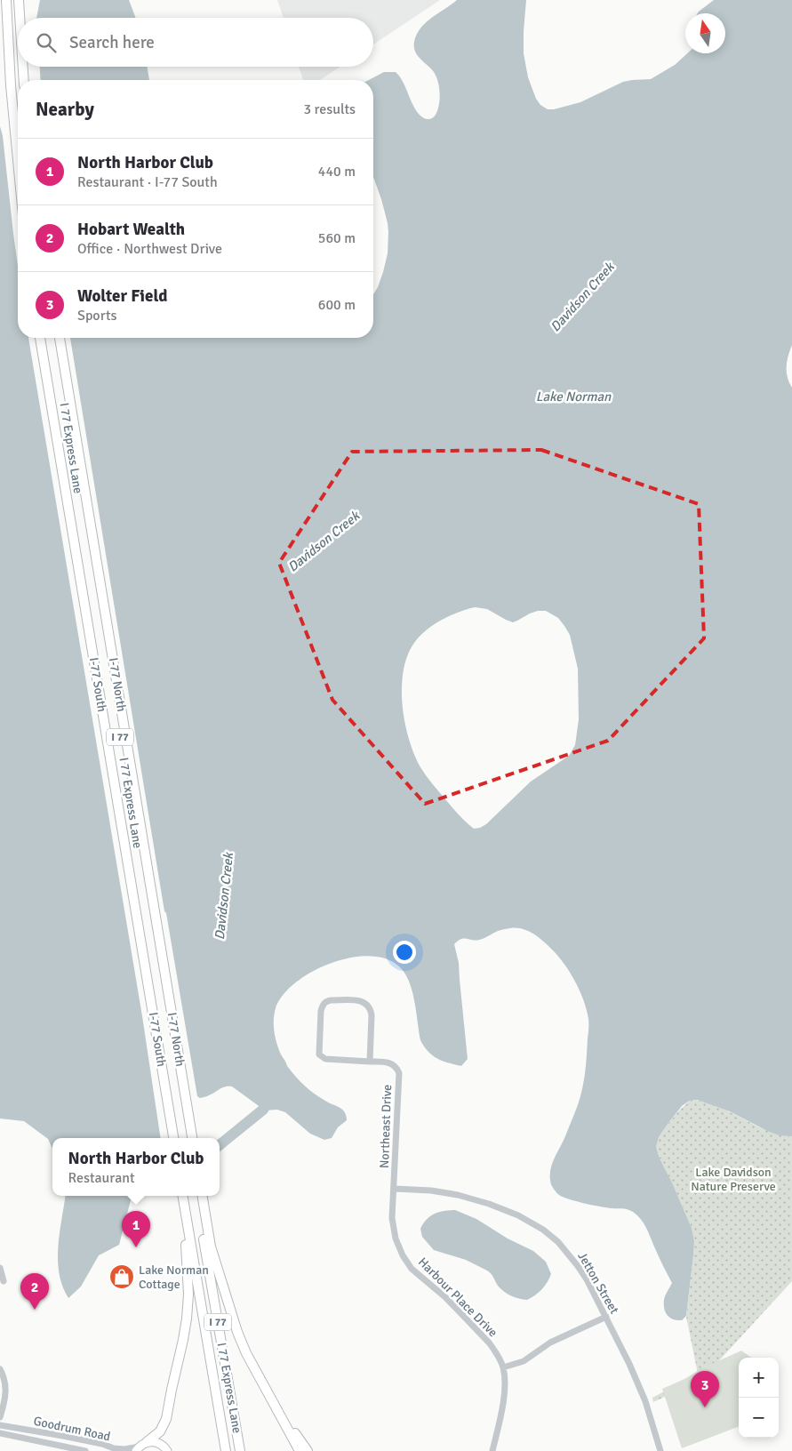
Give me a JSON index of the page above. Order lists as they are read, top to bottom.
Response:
{
  "streets": {
    "highway": [
      "I 77 Express Lane",
      "I-77 South",
      "I-77 North",
      "I 77"
    ],
    "street": [
      "Northeast Drive",
      "Jetton Street",
      "Harbour Place Drive",
      "Goodrum Road"
    ]
  },
  "crossings": [
    ["Northeast Drive", "Jetton Street"],
    ["Northeast Drive", "Harbour Place Drive"],
    ["Jetton Street", "Harbour Place Drive"]
  ],
  "water": ["Davidson Creek", "Lake Norman"],
  "parks": ["Lake Davidson Nature Preserve"],
  "places": {
    "shop": ["Lake Norman Cottage"]
  },
  "north": "top",
  "page": {
    "search": "Search here",
    "heading": ["Nearby", "3 results"],
    "list": [
      {
        "mark": "1",
        "name": "North Harbor Club",
        "note": "Restaurant · I-77 South",
        "value": "440 m"
      },
      {
        "mark": "2",
        "name": "Hobart Wealth",
        "note": "Office · Northwest Drive",
        "value": "560 m"
      },
      {
        "mark": "3",
        "name": "Wolter Field",
        "note": "Sports",
        "value": "600 m"
      }
    ],
    "popup": ["North Harbor Club", "Restaurant"],
    "pins": ["1", "2", "3"],
    "map_buttons": ["+", "−"]
  }
}
